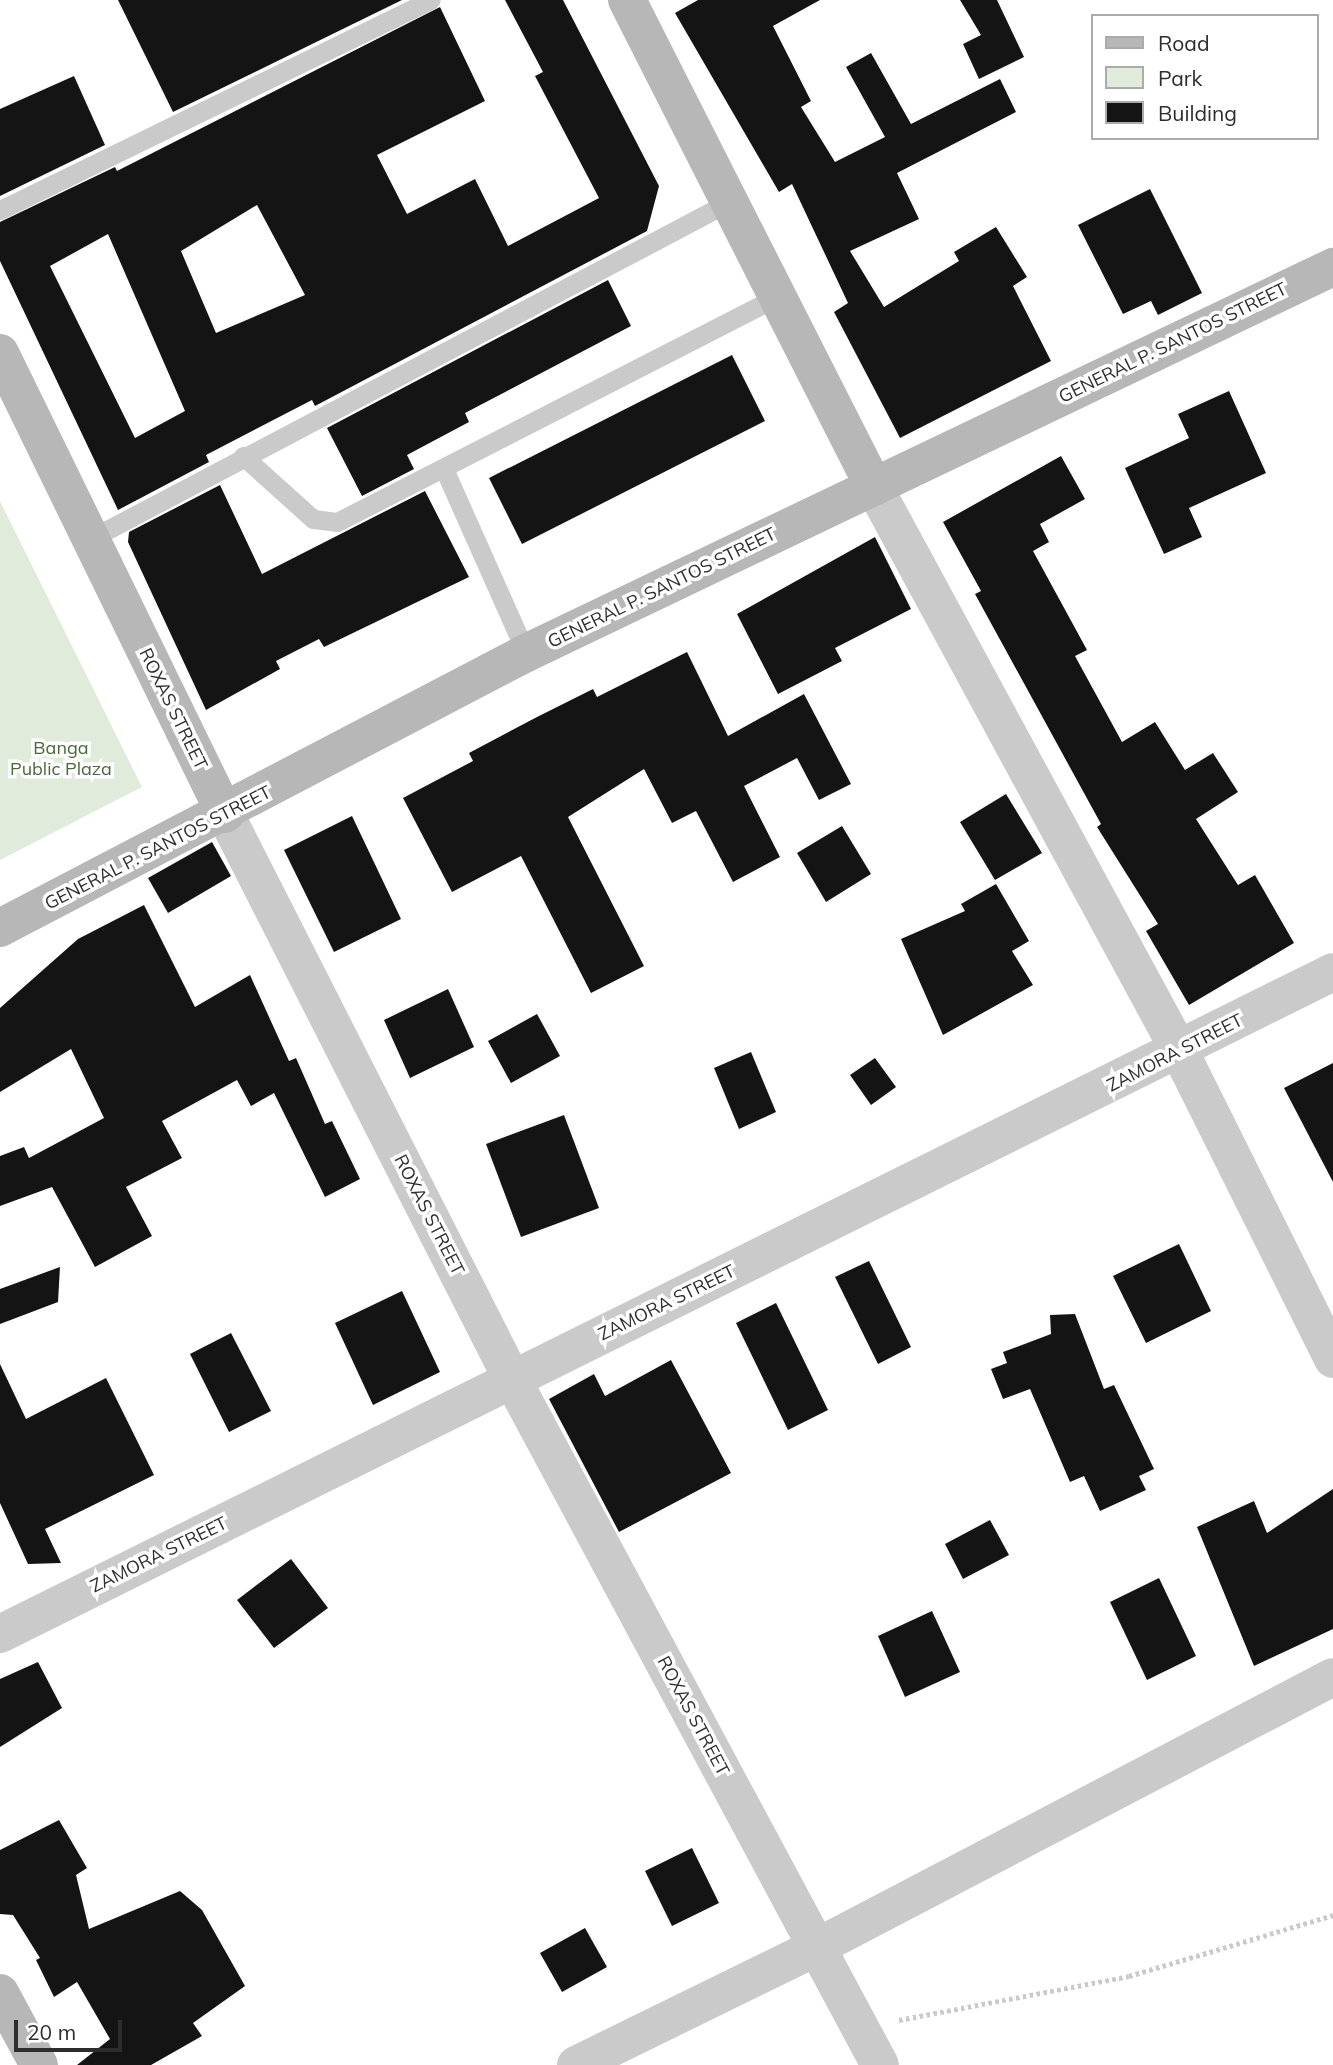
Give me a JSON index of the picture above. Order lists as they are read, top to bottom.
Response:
{
  "streets": {
    "main road": ["GENERAL P. SANTOS STREET", "ROXAS STREET"],
    "street": ["ZAMORA STREET"]
  },
  "crossings": [
    ["GENERAL P. SANTOS STREET", "ROXAS STREET"],
    ["ROXAS STREET", "ZAMORA STREET"]
  ],
  "parks": ["Banga Public Plaza"],
  "legend": ["Road", "Park", "Building"],
  "scale_bar": "20 m"
}
